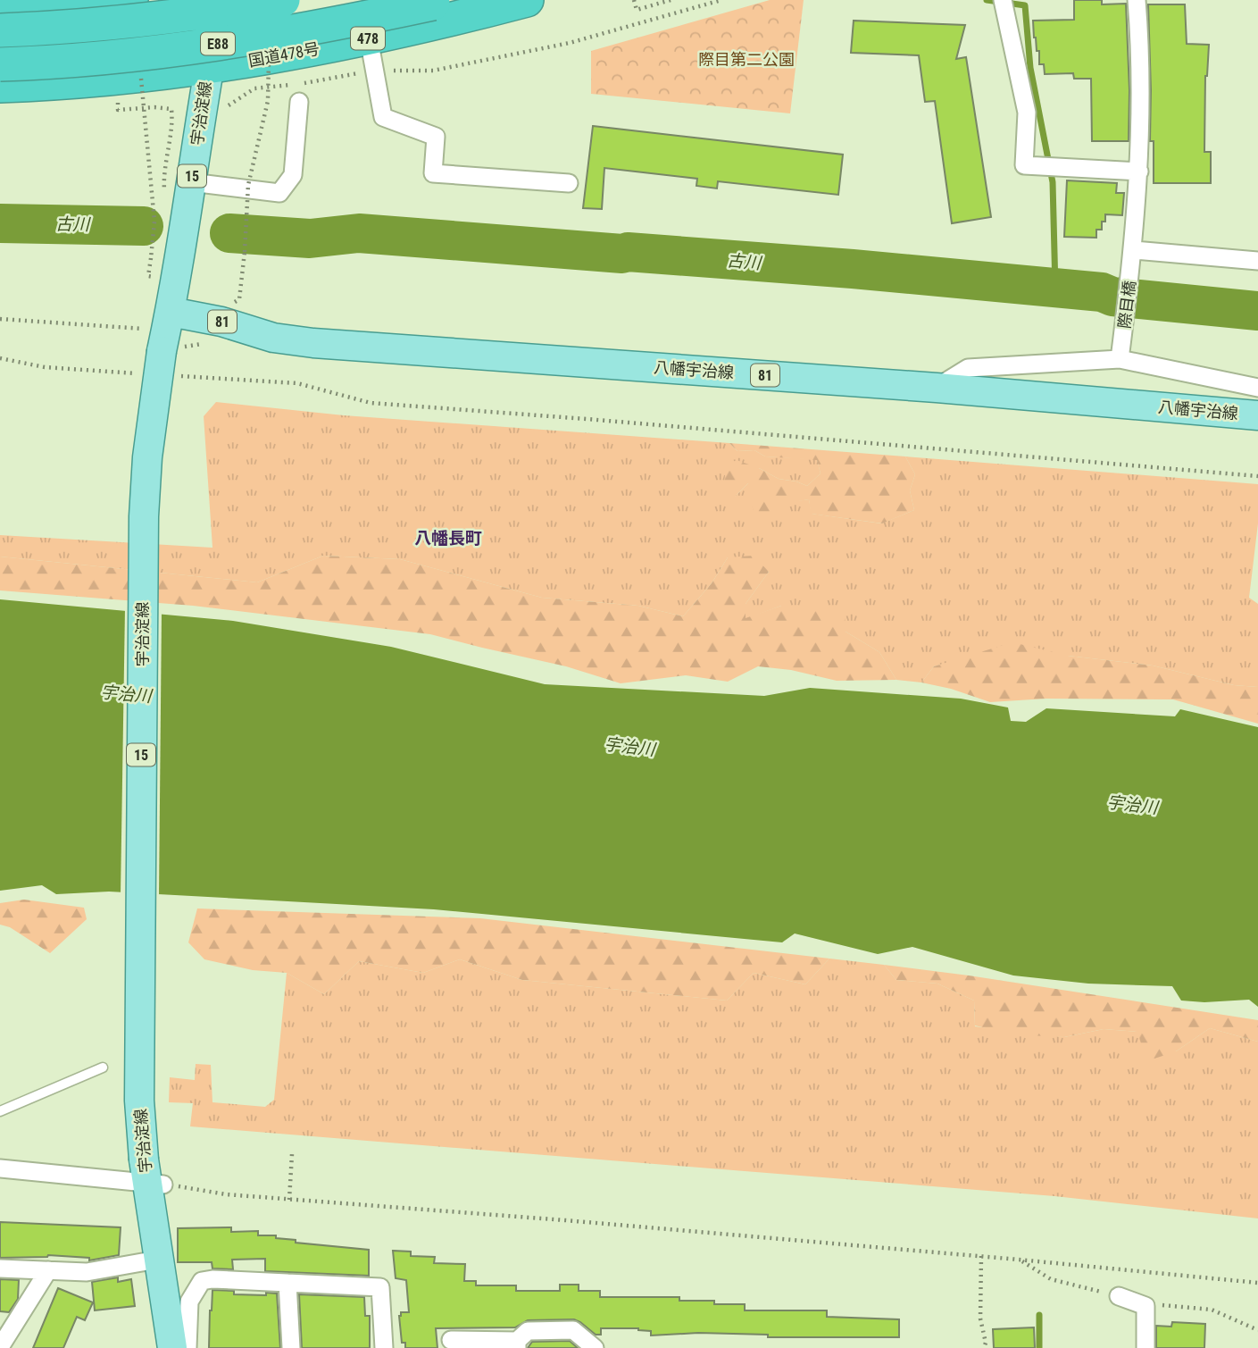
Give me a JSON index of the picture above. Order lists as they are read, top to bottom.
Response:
{
  "streets": {
    "highway": ["478", "E88", "国道478号"],
    "main road": [
      "宇治淀線",
      "15",
      "81",
      "八幡宇治線"
    ],
    "street": ["際目橋"]
  },
  "crossings": [
    ["国道478号", "宇治淀線"],
    ["宇治淀線", "八幡宇治線"]
  ],
  "districts": ["八幡長町"],
  "water": ["古川", "宇治川"],
  "parks": ["際目第二公園"]
}
